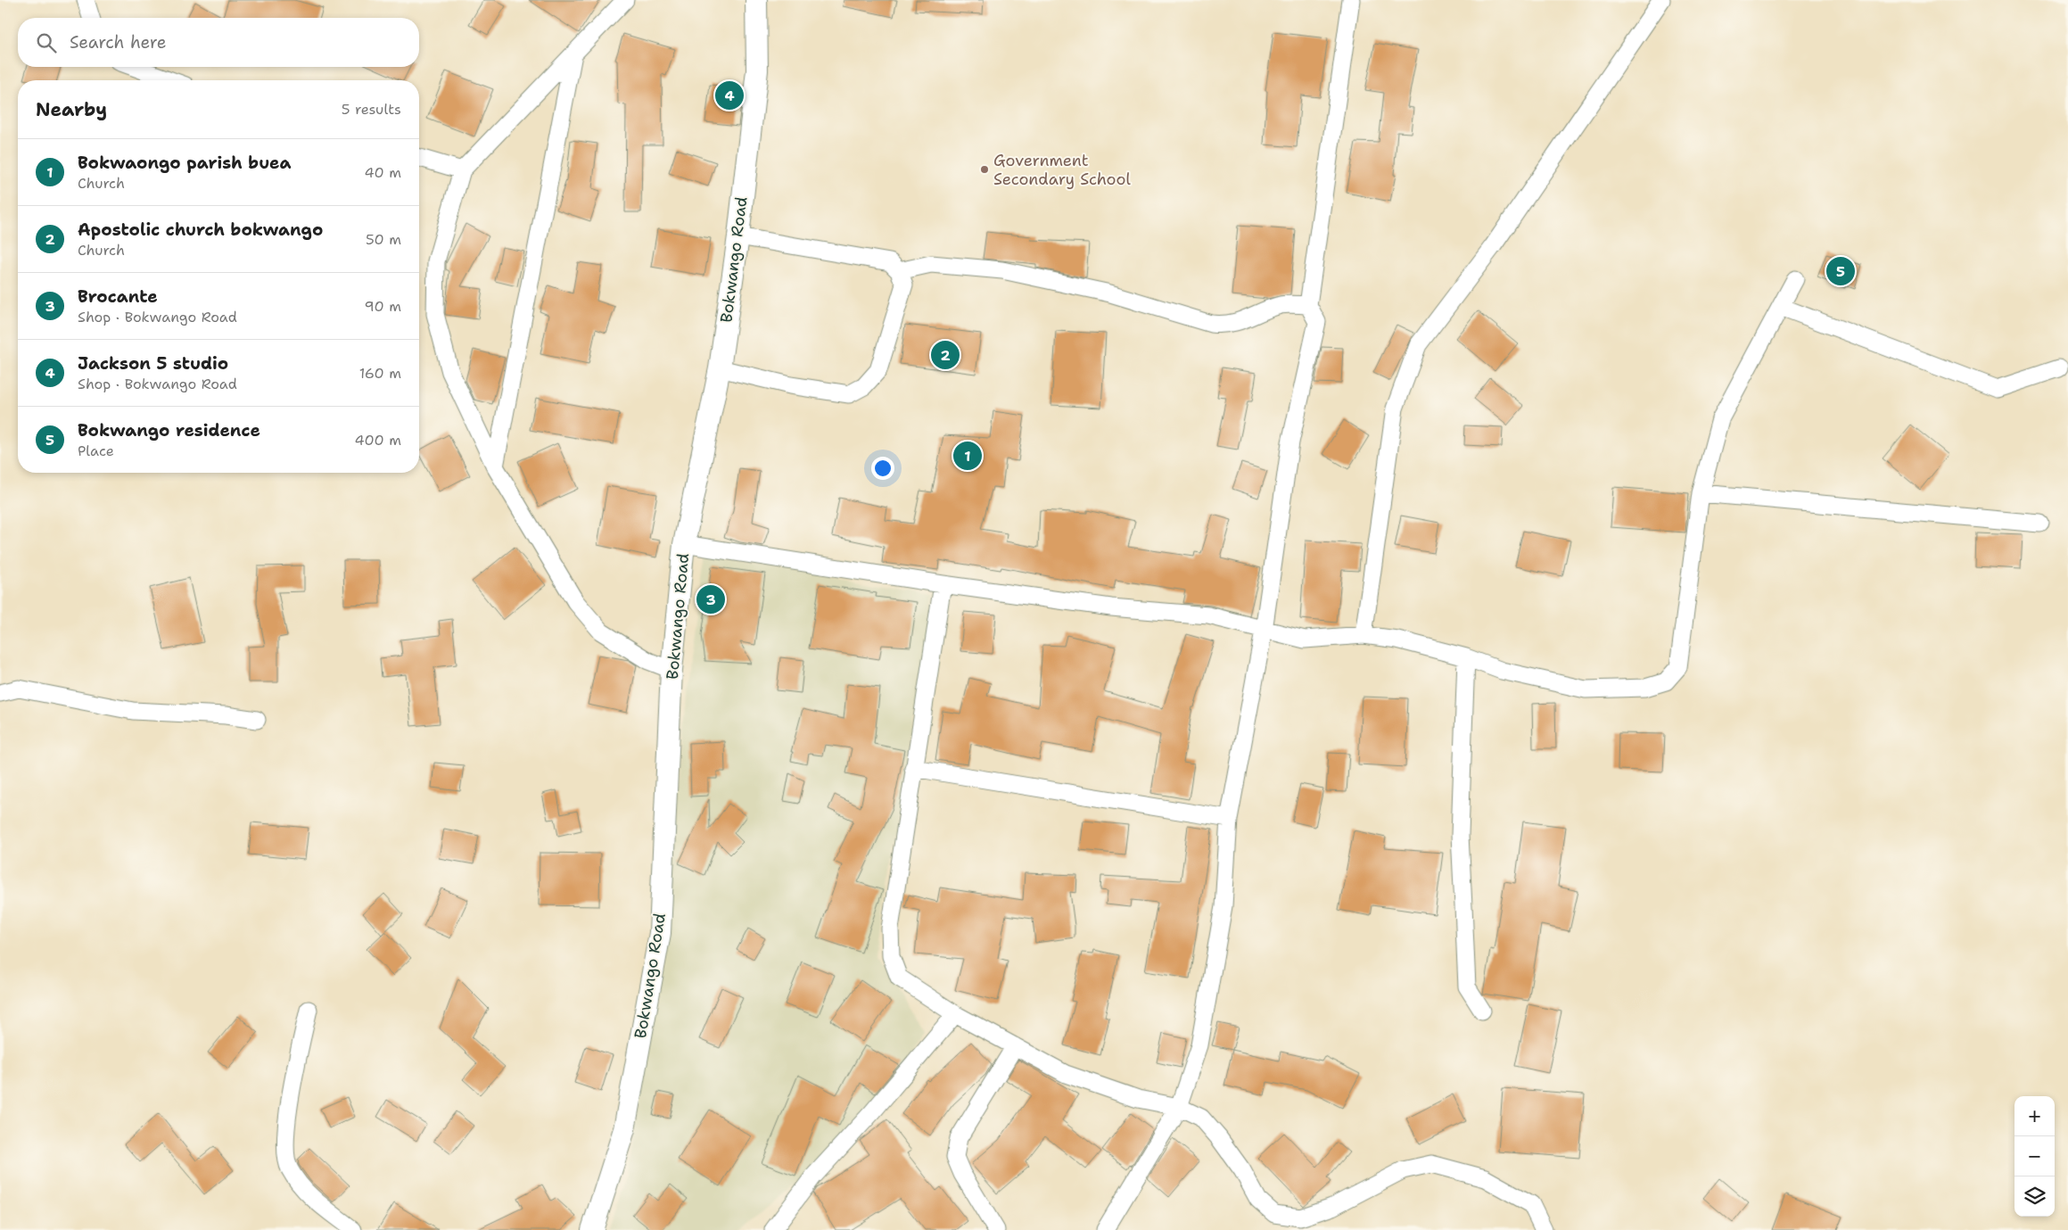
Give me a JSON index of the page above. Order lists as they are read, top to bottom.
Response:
{
  "streets": {
    "street": ["Bokwango Road"]
  },
  "places": ["Government Secondary School"],
  "page": {
    "search": "Search here",
    "pins": [
      "4",
      "5",
      "2",
      "1",
      "3"
    ],
    "heading": ["Nearby", "5 results"],
    "list": [
      {
        "mark": "1",
        "name": "Bokwaongo parish buea",
        "note": "Church",
        "value": "40 m"
      },
      {
        "mark": "2",
        "name": "Apostolic church bokwango",
        "note": "Church",
        "value": "50 m"
      },
      {
        "mark": "3",
        "name": "Brocante",
        "note": "Shop · Bokwango Road",
        "value": "90 m"
      },
      {
        "mark": "4",
        "name": "Jackson 5 studio",
        "note": "Shop · Bokwango Road",
        "value": "160 m"
      },
      {
        "mark": "5",
        "name": "Bokwango residence",
        "note": "Place",
        "value": "400 m"
      }
    ],
    "map_buttons": ["+", "−"]
  }
}
